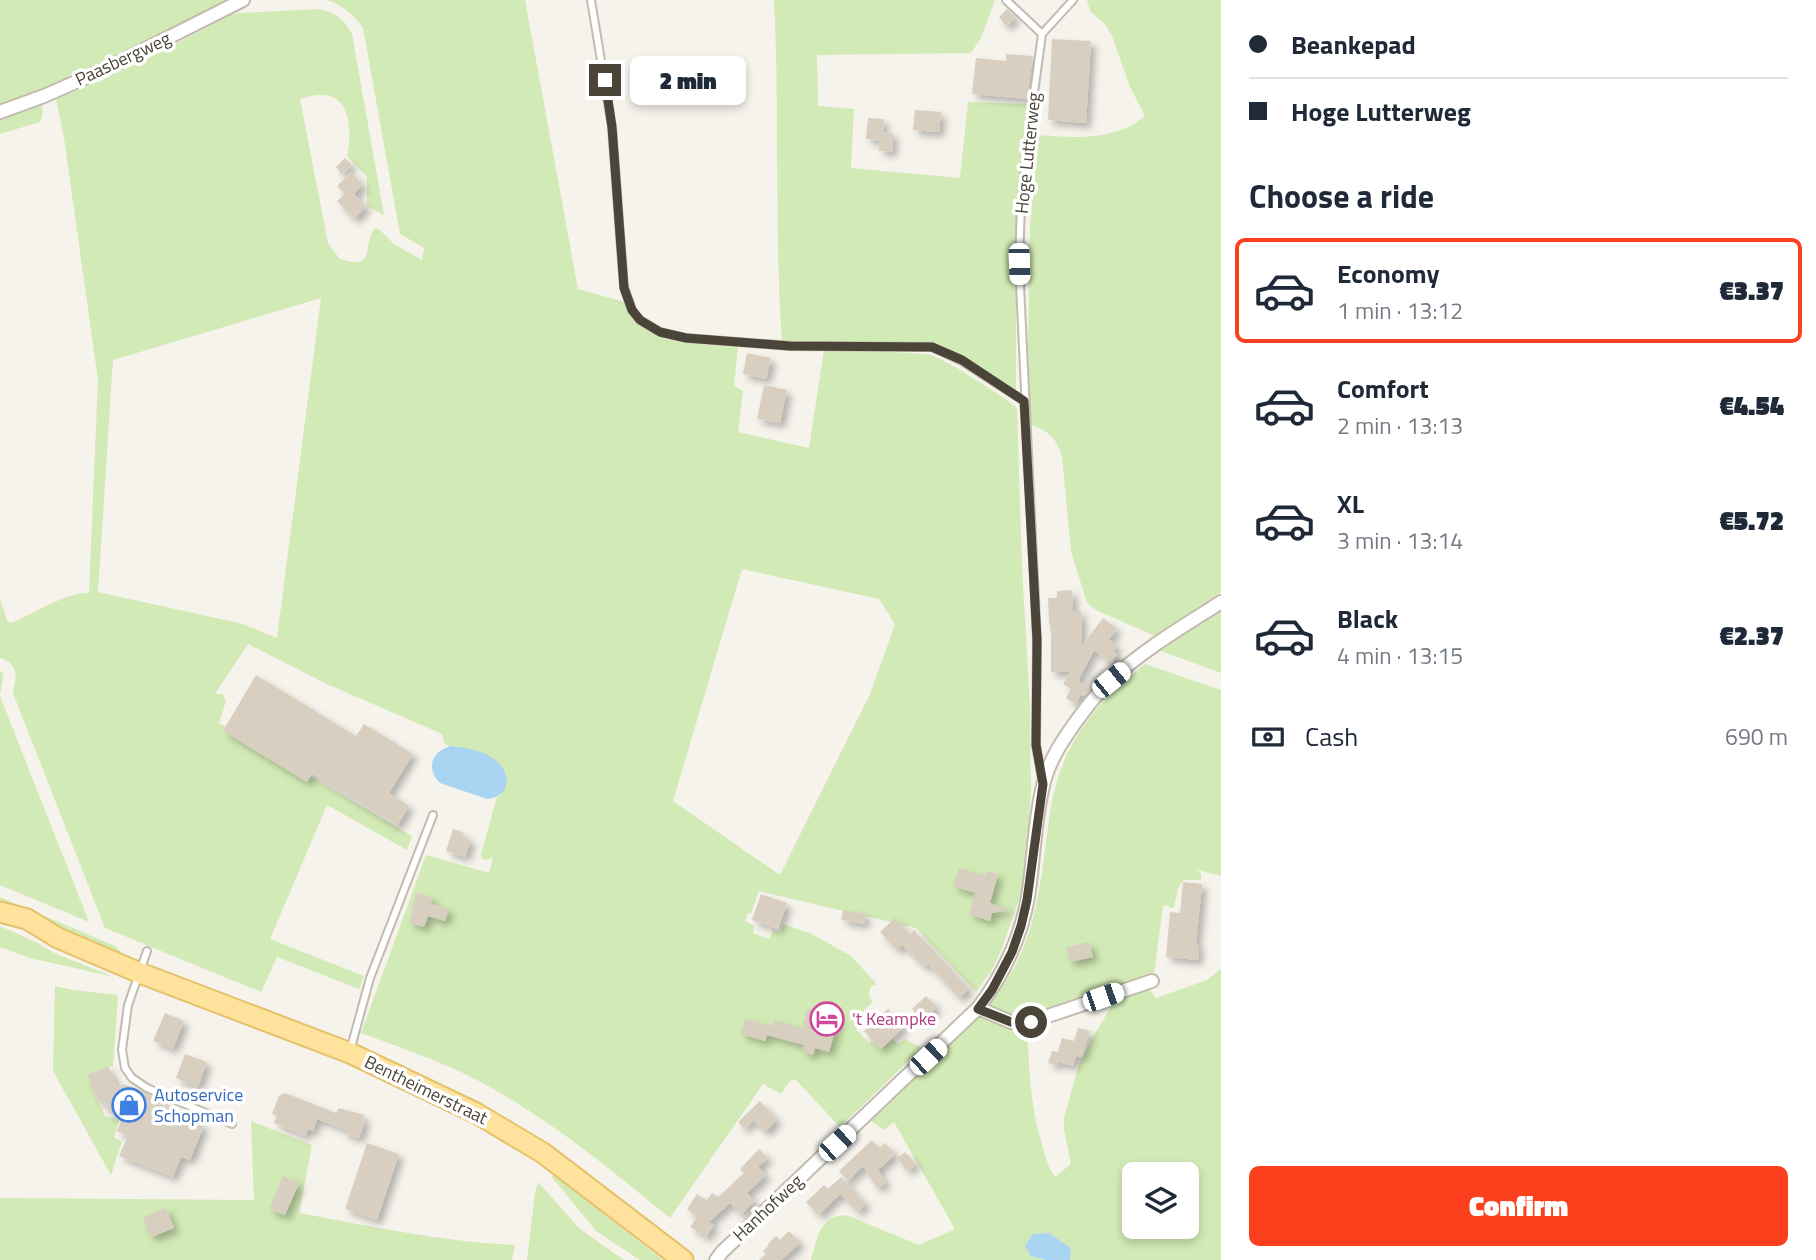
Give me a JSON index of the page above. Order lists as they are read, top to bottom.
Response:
{
  "streets": {
    "main road": ["Bentheimerstraat"],
    "street": ["Paasbergweg", "Hanhofweg"],
    "lane": ["Hoge Lutterweg"]
  },
  "crossings": [
    ["Hoge Lutterweg", "Hanhofweg"]
  ],
  "places": {
    "hotel": ["'t Keampke"],
    "shop": ["Autoservice Schopman"]
  },
  "page": {
    "banner": ["Beankepad", "Hoge Lutterweg"],
    "bubble": "2 min",
    "heading": "Choose a ride",
    "list": [
      {
        "name": "Economy",
        "note": "1 min · 13:12",
        "value": "€3.37"
      },
      {
        "name": "Comfort",
        "note": "2 min · 13:13",
        "value": "€4.54"
      },
      {
        "name": "XL",
        "note": "3 min · 13:14",
        "value": "€5.72"
      },
      {
        "name": "Black",
        "note": "4 min · 13:15",
        "value": "€2.37"
      }
    ],
    "pay": ["Cash", "690 m"],
    "buttons": "Confirm"
  }
}
